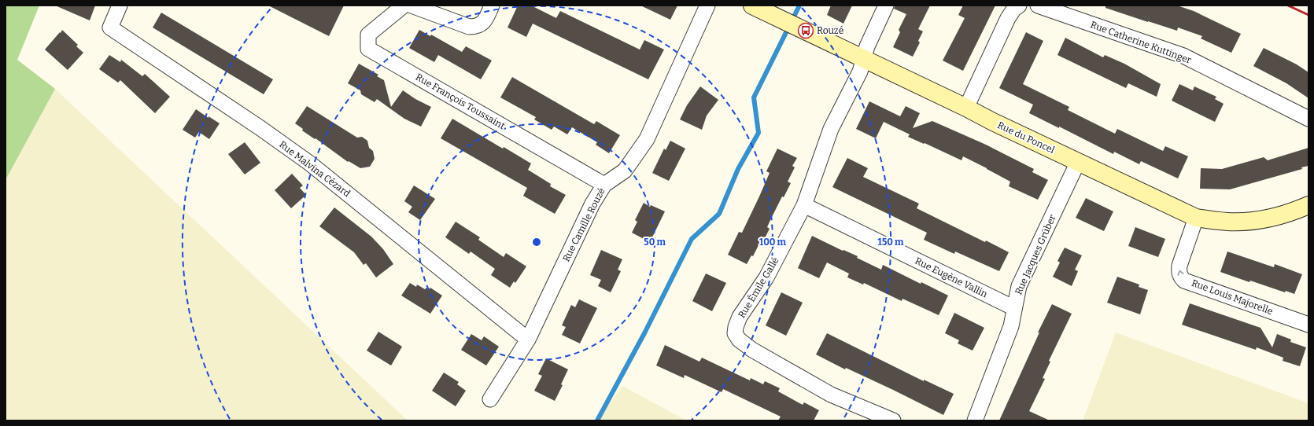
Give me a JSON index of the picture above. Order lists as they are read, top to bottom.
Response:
{
  "streets": {
    "street": [
      "Rue Catherine Kuttinger",
      "Rue François Toussaint",
      "Rue du Poncel",
      "Rue Malvina Cézard",
      "Rue Camille Rouzé",
      "Rue Jacques Grüber",
      "Rue Eugène Vallin",
      "Rue Émile Gallé",
      "Rue Louis Majorelle"
    ]
  },
  "crossings": [
    ["Rue François Toussaint", "Rue Camille Rouzé"],
    ["Rue du Poncel", "Rue Jacques Grüber"],
    ["Rue du Poncel", "Rue Émile Gallé"],
    ["Rue du Poncel", "Rue Louis Majorelle"],
    ["Rue Malvina Cézard", "Rue Camille Rouzé"],
    ["Rue Jacques Grüber", "Rue Eugène Vallin"],
    ["Rue Eugène Vallin", "Rue Émile Gallé"]
  ],
  "places": {
    "bus stop": ["Rouzé"]
  },
  "rings": ["50 m", "100 m", "150 m"]
}
